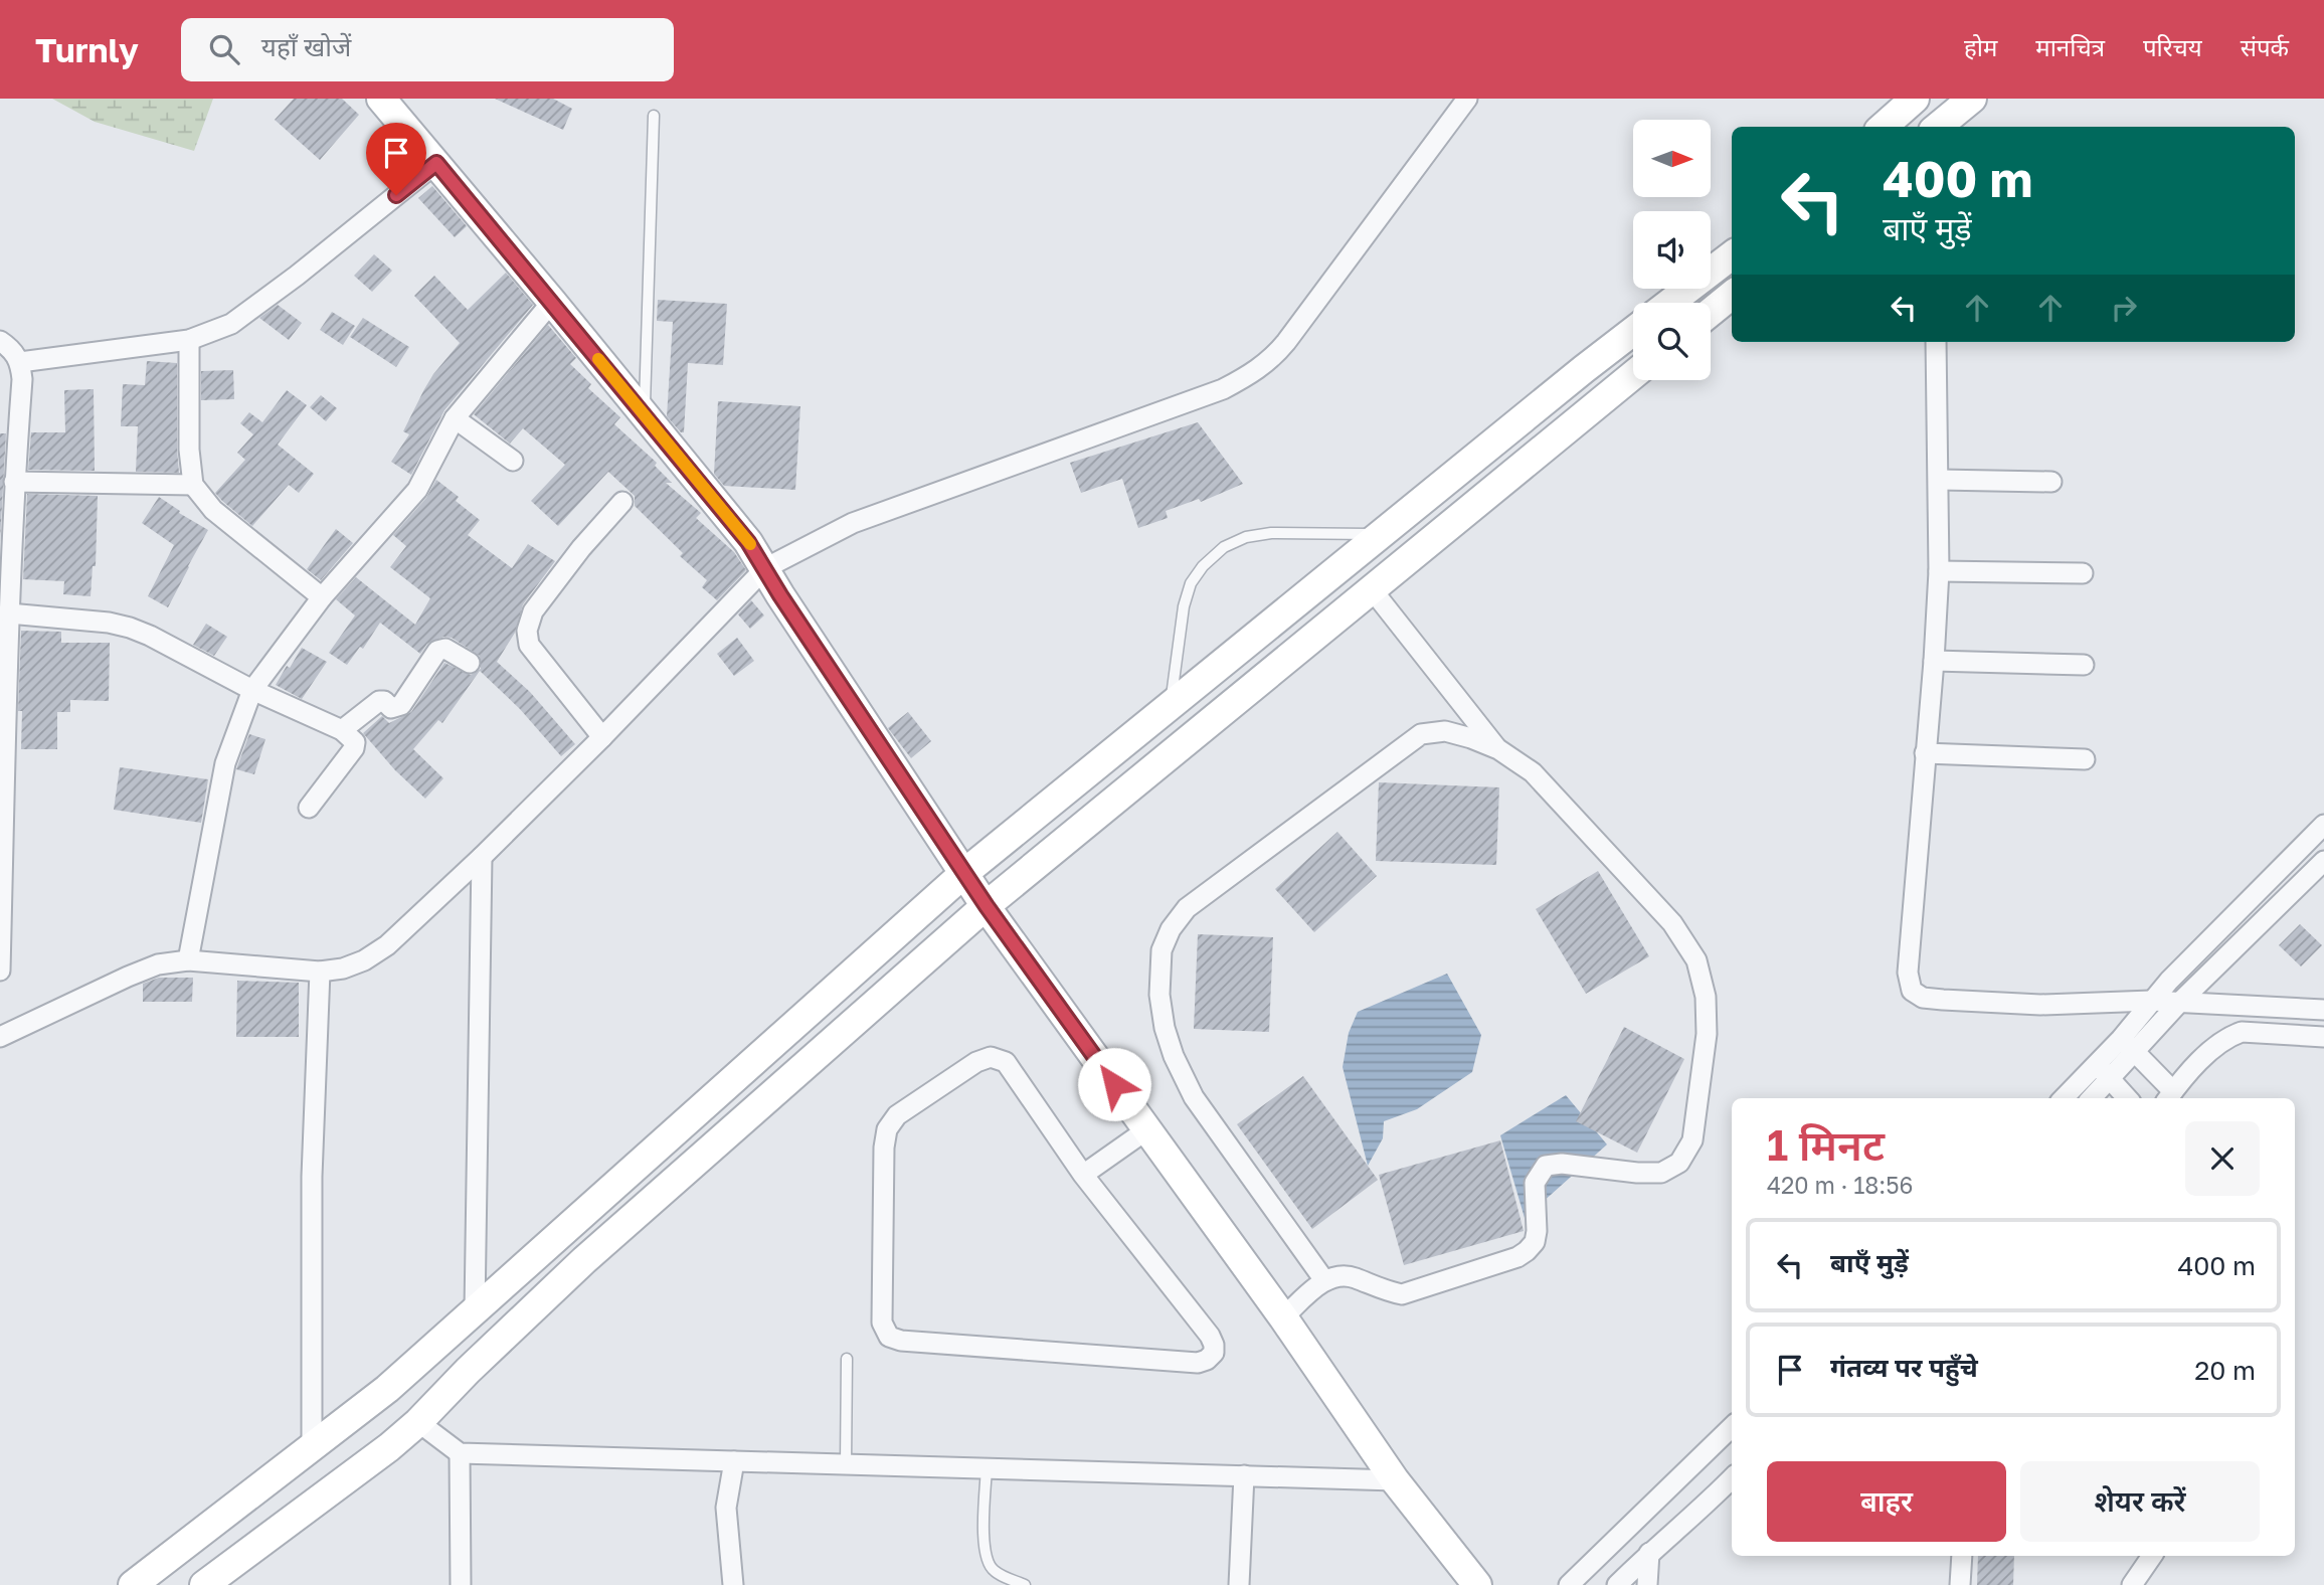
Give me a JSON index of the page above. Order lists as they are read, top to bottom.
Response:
{
  "north": "right",
  "page": {
    "header": "Turnly",
    "search": "यहाँ खोजें",
    "nav": [
      "होम",
      "मानचित्र",
      "परिचय",
      "संपर्क"
    ],
    "turn": ["400 m", "बाएँ मुड़ें"],
    "heading": ["1 मिनट", "420 m · 18:56"],
    "list": [
      {
        "name": "बाएँ मुड़ें",
        "value": "400 m"
      },
      {
        "name": "गंतव्य पर पहुँचे",
        "value": "20 m"
      }
    ],
    "buttons": ["बाहर", "शेयर करें"]
  }
}
